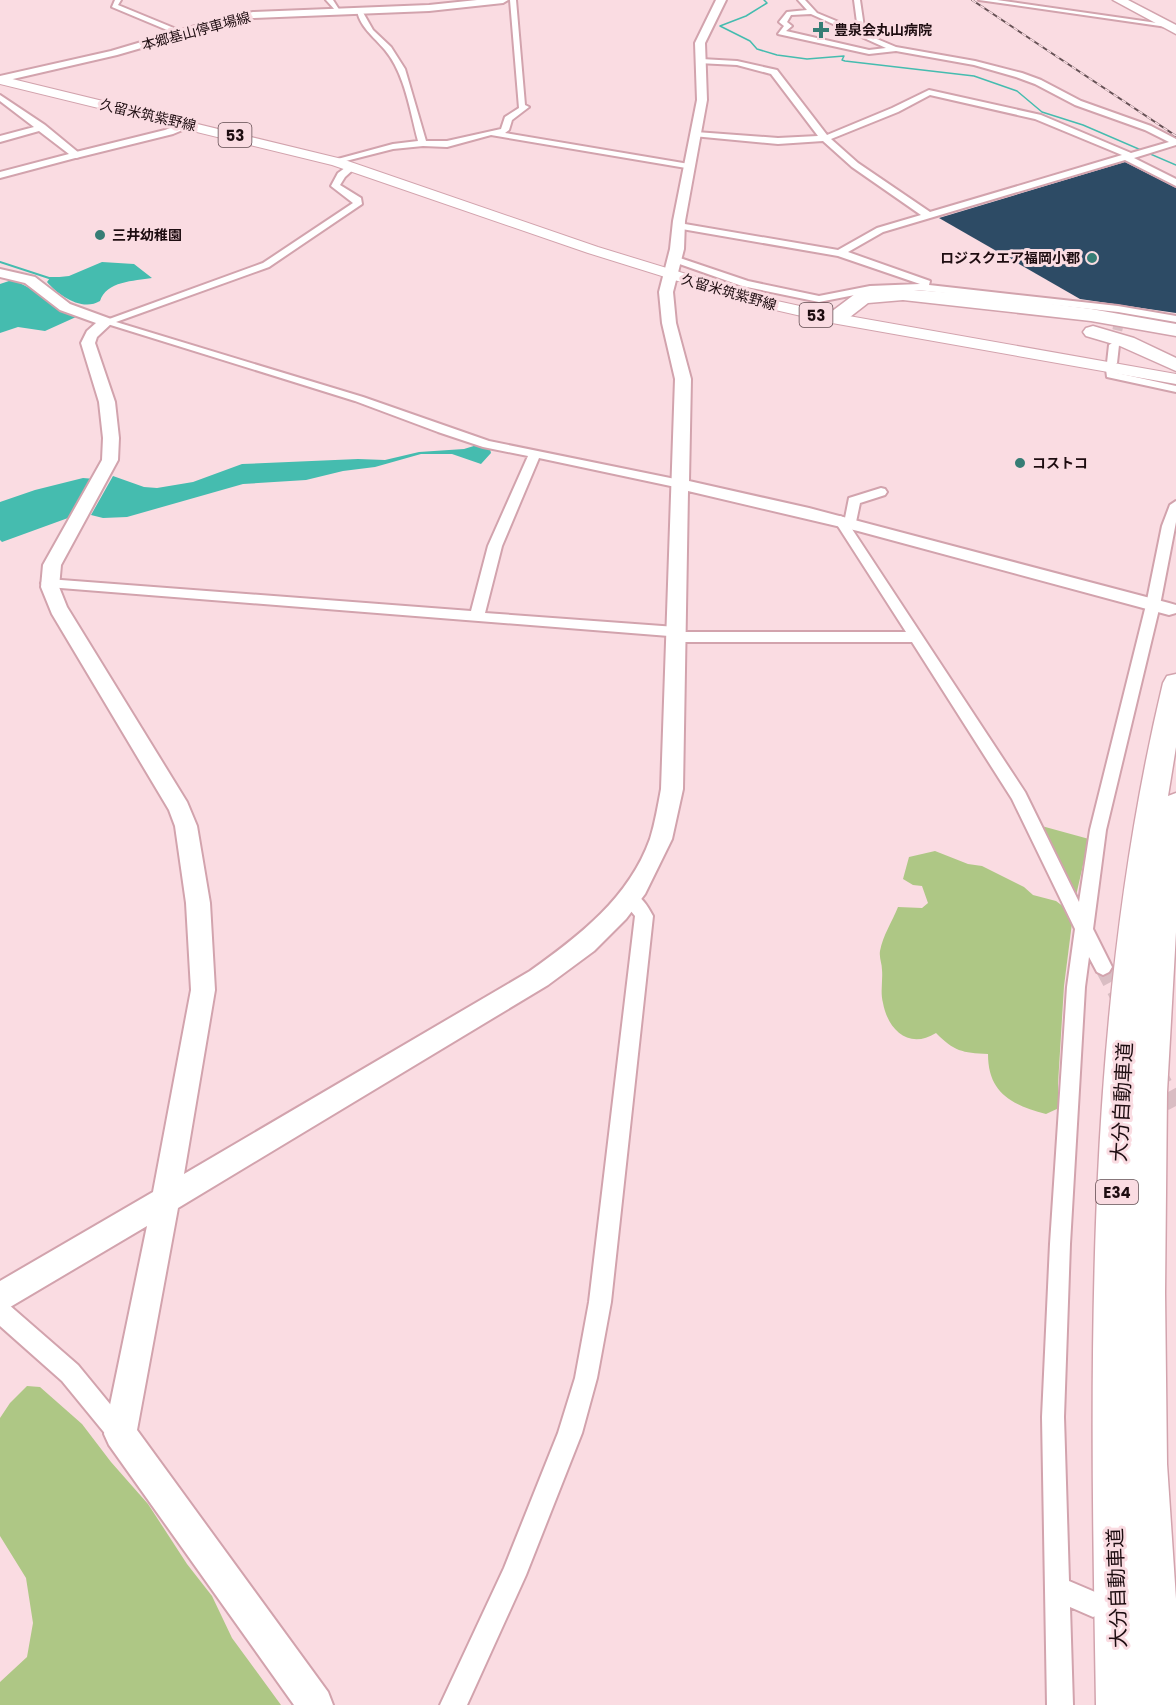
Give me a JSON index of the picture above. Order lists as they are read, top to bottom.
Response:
{
  "streets": {
    "highway": ["大分自動車道", "E34"],
    "main road": ["久留米筑紫野線", "53"],
    "street": ["本郷基山停車場線"]
  },
  "crossings": [
    ["本郷基山停車場線", "久留米筑紫野線"]
  ],
  "places": {
    "health": ["豊泉会丸山病院"],
    "other": ["三井幼稚園", "ロジスクエア福岡小郡", "コストコ"]
  }
}
